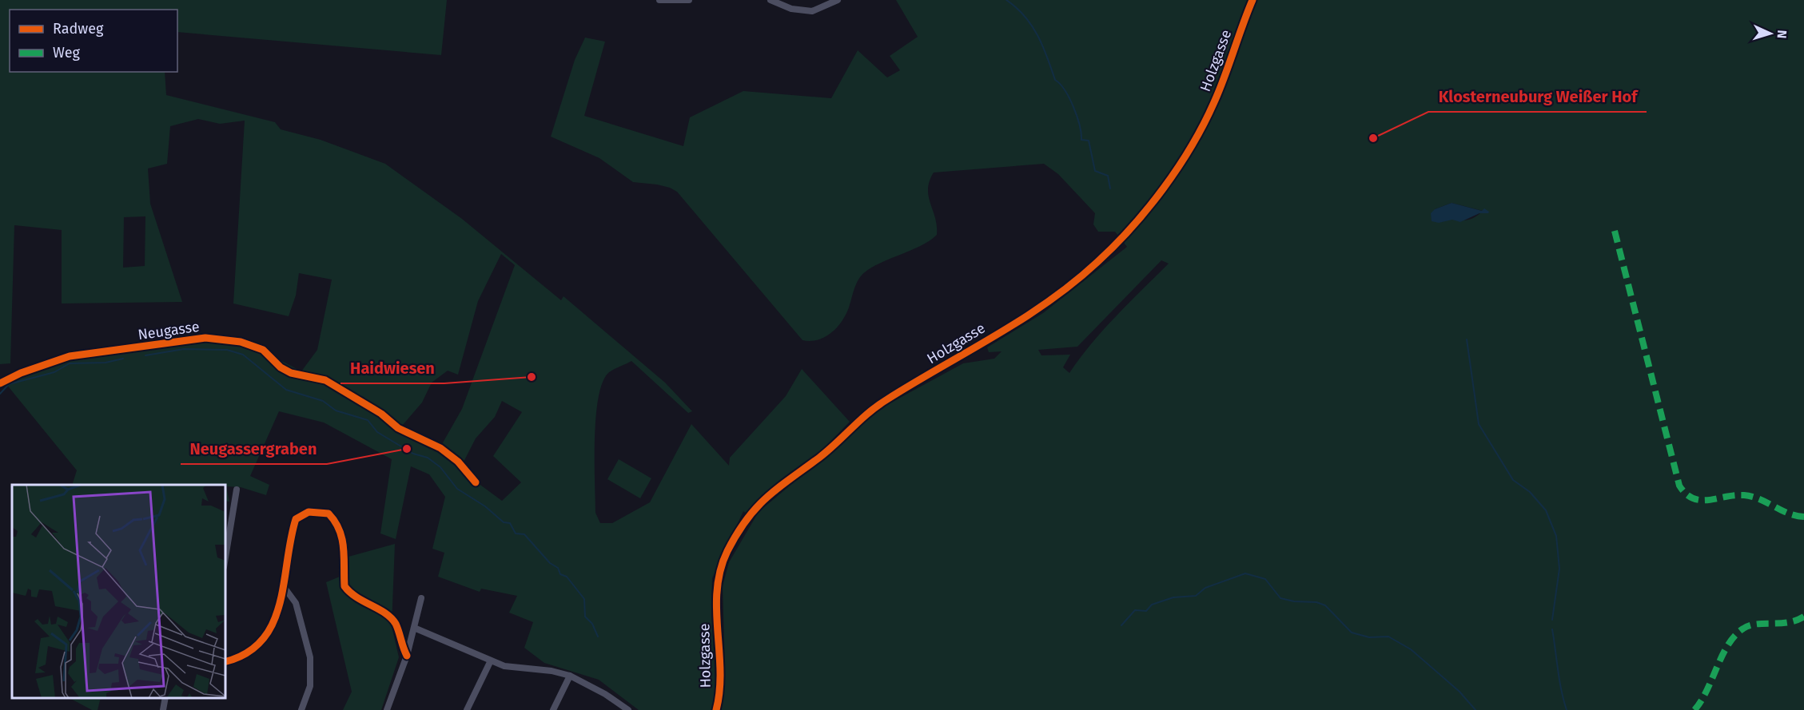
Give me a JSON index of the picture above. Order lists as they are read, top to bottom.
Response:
{
  "streets": {
    "street": ["Holzgasse", "Neugasse"]
  },
  "places": ["Klosterneuburg Weißer Hof", "Haidwiesen", "Neugassergraben"],
  "legend": ["Radweg", "Weg"],
  "north": "right"
}
